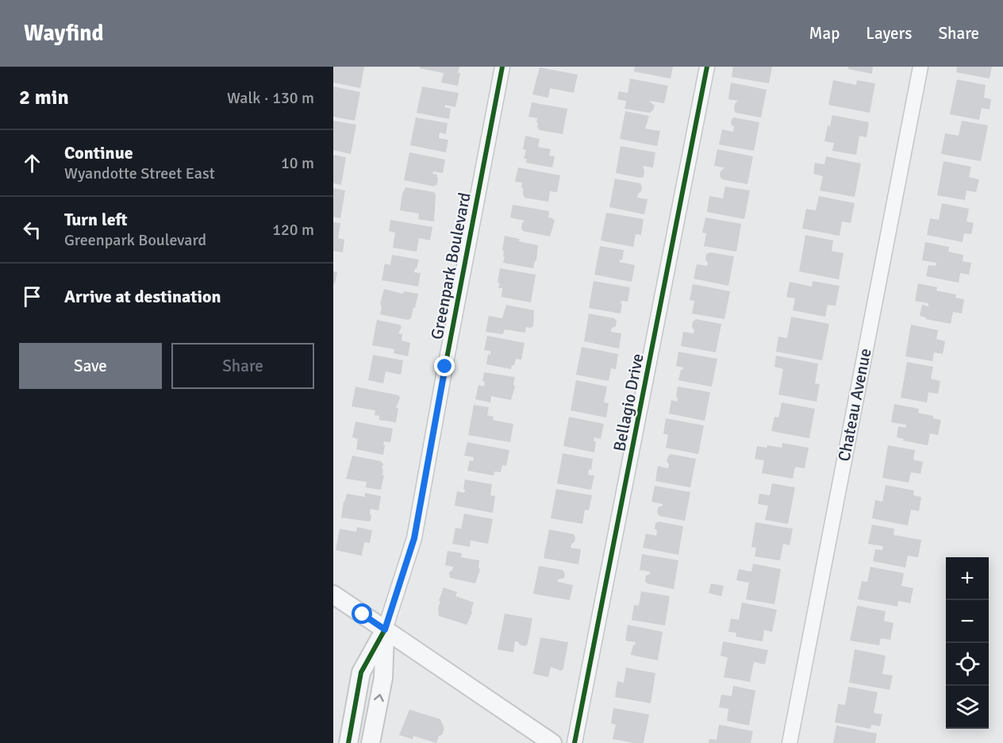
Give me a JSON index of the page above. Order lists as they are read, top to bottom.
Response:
{
  "streets": {
    "street": ["Greenpark Boulevard", "Bellagio Drive", "Chateau Avenue"]
  },
  "page": {
    "header": "Wayfind",
    "nav": ["Map", "Layers", "Share"],
    "heading": ["2 min", "Walk · 130 m"],
    "list": [
      ["Continue", "Wyandotte Street East", "10 m"],
      ["Turn left", "Greenpark Boulevard", "120 m"],
      "Arrive at destination"
    ],
    "buttons": ["Save", "Share"],
    "map_buttons": ["+", "−"]
  }
}
